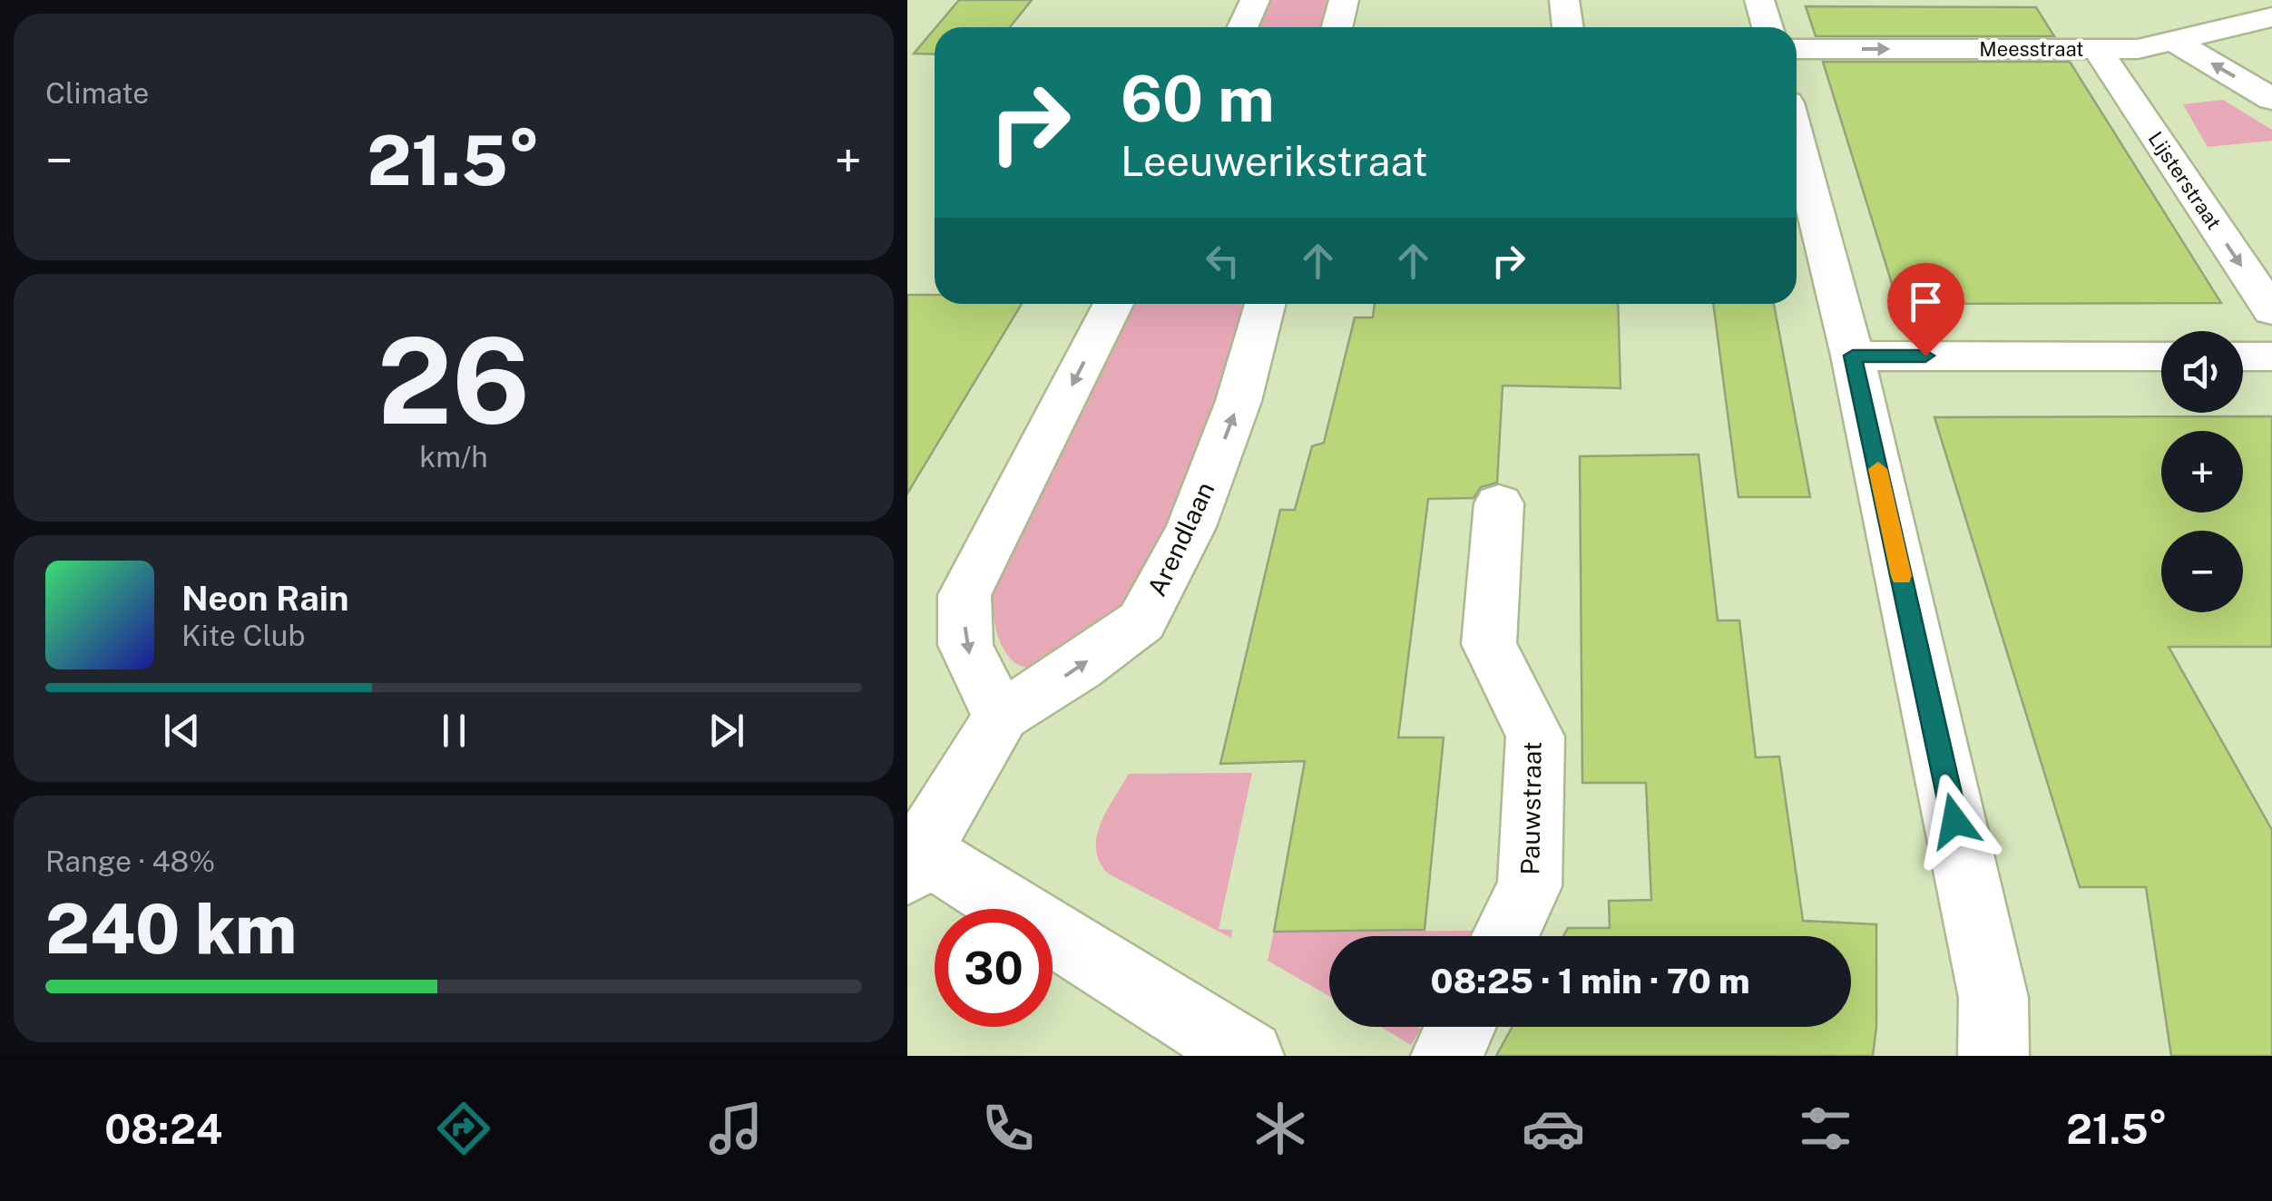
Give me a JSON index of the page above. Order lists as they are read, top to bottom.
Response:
{
  "streets": {
    "street": [
      "Meesstraat",
      "Lijsterstraat",
      "Arendlaan",
      "Pauwstraat"
    ]
  },
  "crossings": [
    ["Meesstraat", "Lijsterstraat"]
  ],
  "one_way": ["Arendlaan"],
  "page": {
    "tile": [
      "Climate",
      ["26", "km/h"],
      ["Range · 48%", "240 km"]
    ],
    "turn": ["60 m", "Leeuwerikstraat"],
    "heat": ["−", "21.5°", "+"],
    "map_buttons": ["+", "−"],
    "song": ["Neon Rain", "Kite Club"],
    "limit": "30",
    "trip": "08:25 · 1 min · 70 m",
    "tabs": ["08:24", "21.5°"]
  }
}
